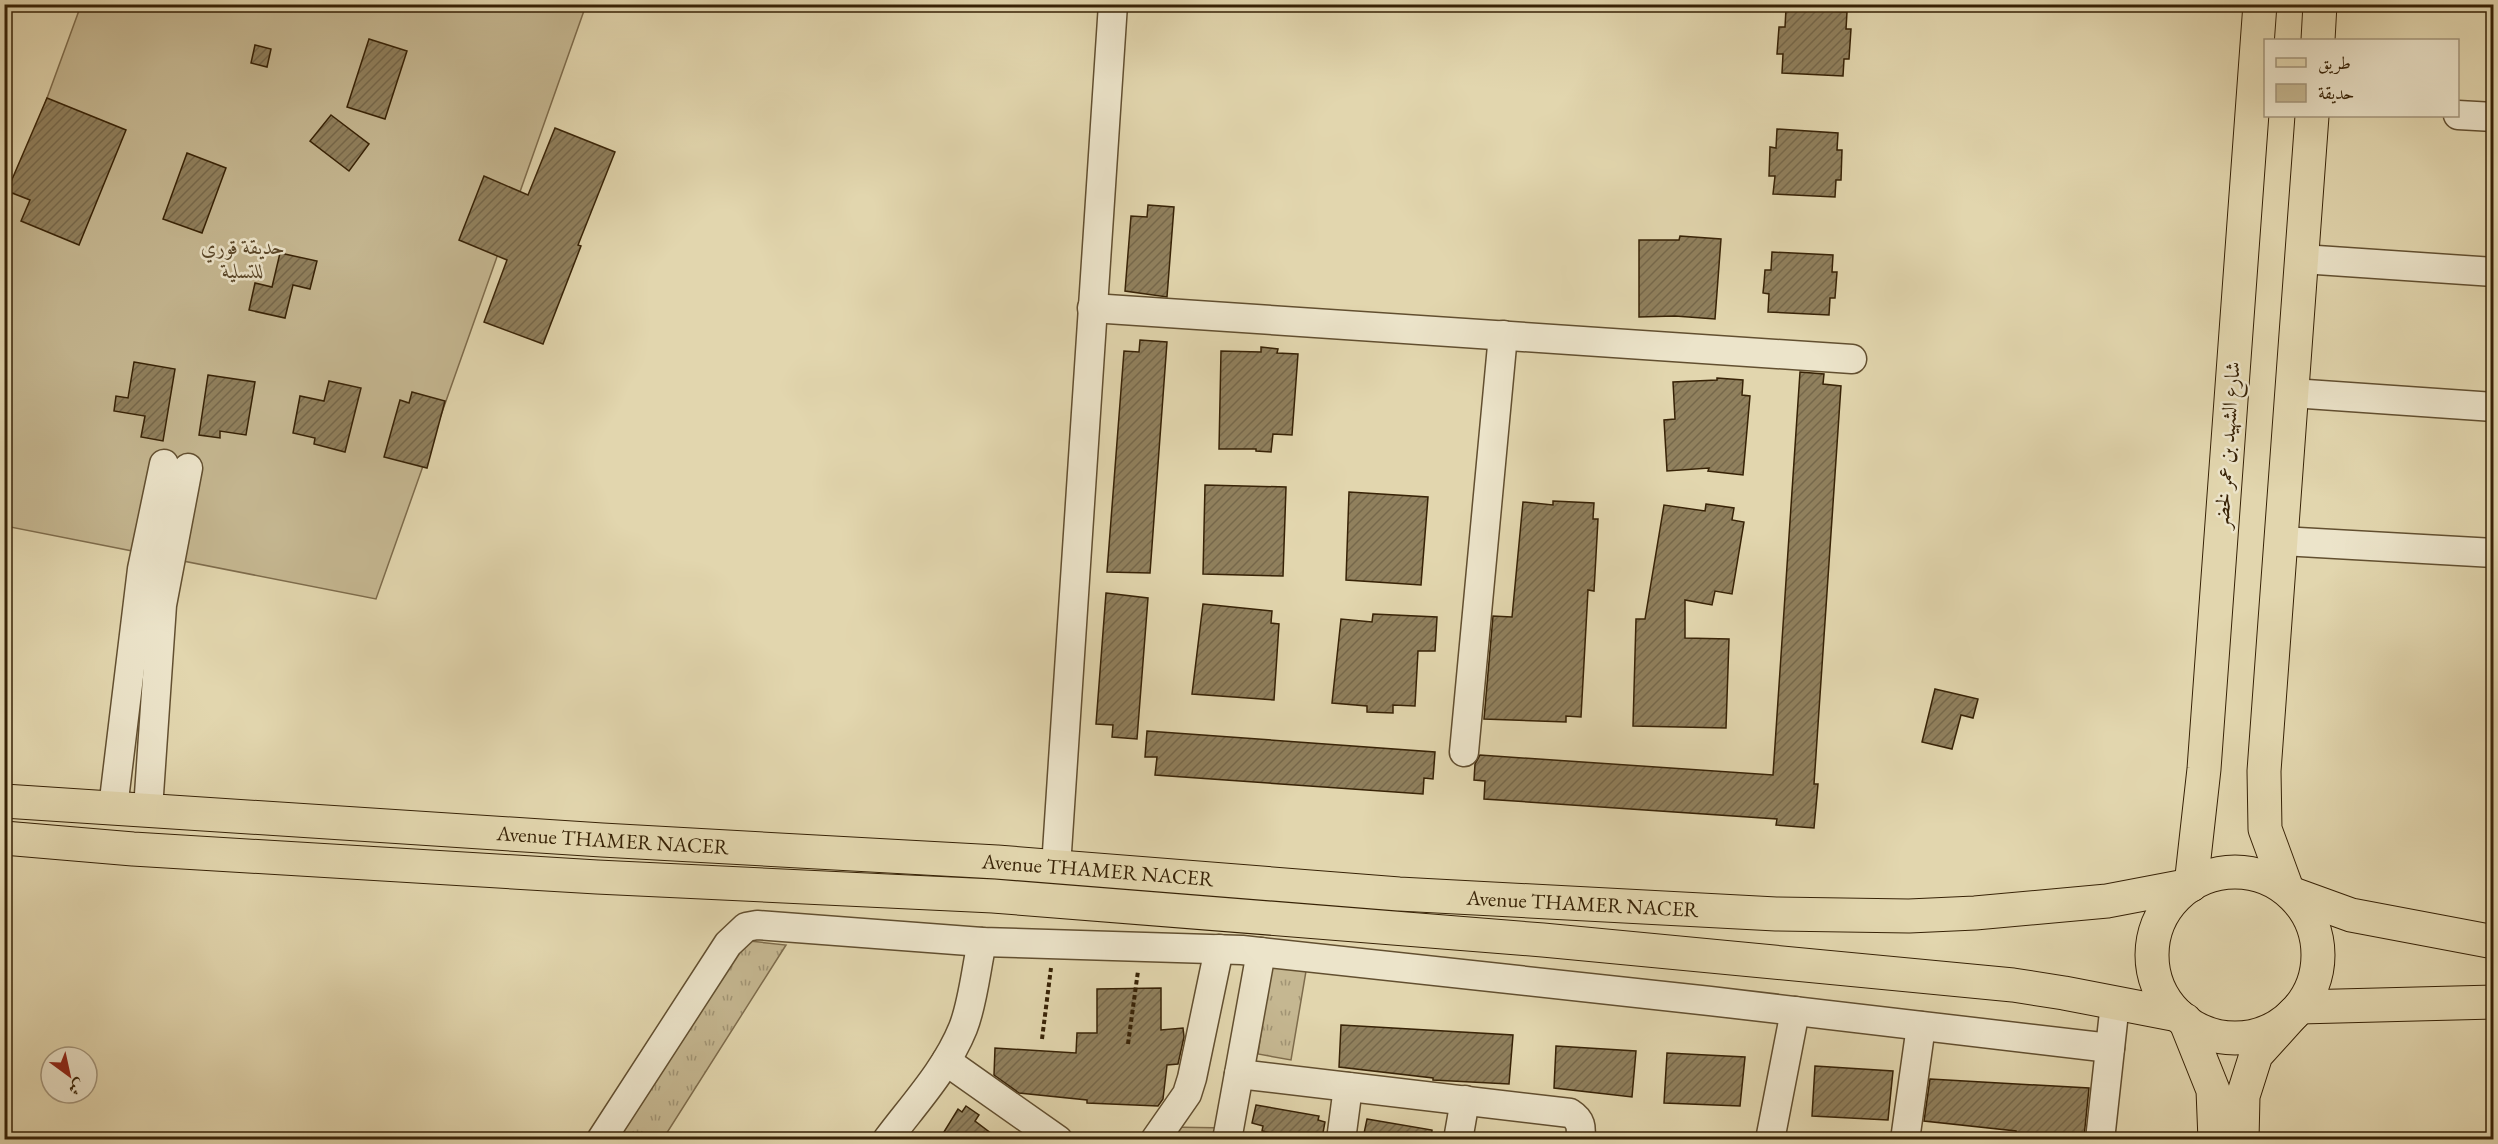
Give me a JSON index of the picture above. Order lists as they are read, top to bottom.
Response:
{
  "streets": {
    "main road": ["شارع الشهيد بن عمر لخضر", "Avenue THAMER NACER"]
  },
  "crossings": [
    ["شارع الشهيد بن عمر لخضر", "Avenue THAMER NACER"]
  ],
  "parks": ["حديقة قوري للتسلية"],
  "legend": ["طريق", "حديقة"],
  "north": "bottom right"
}
